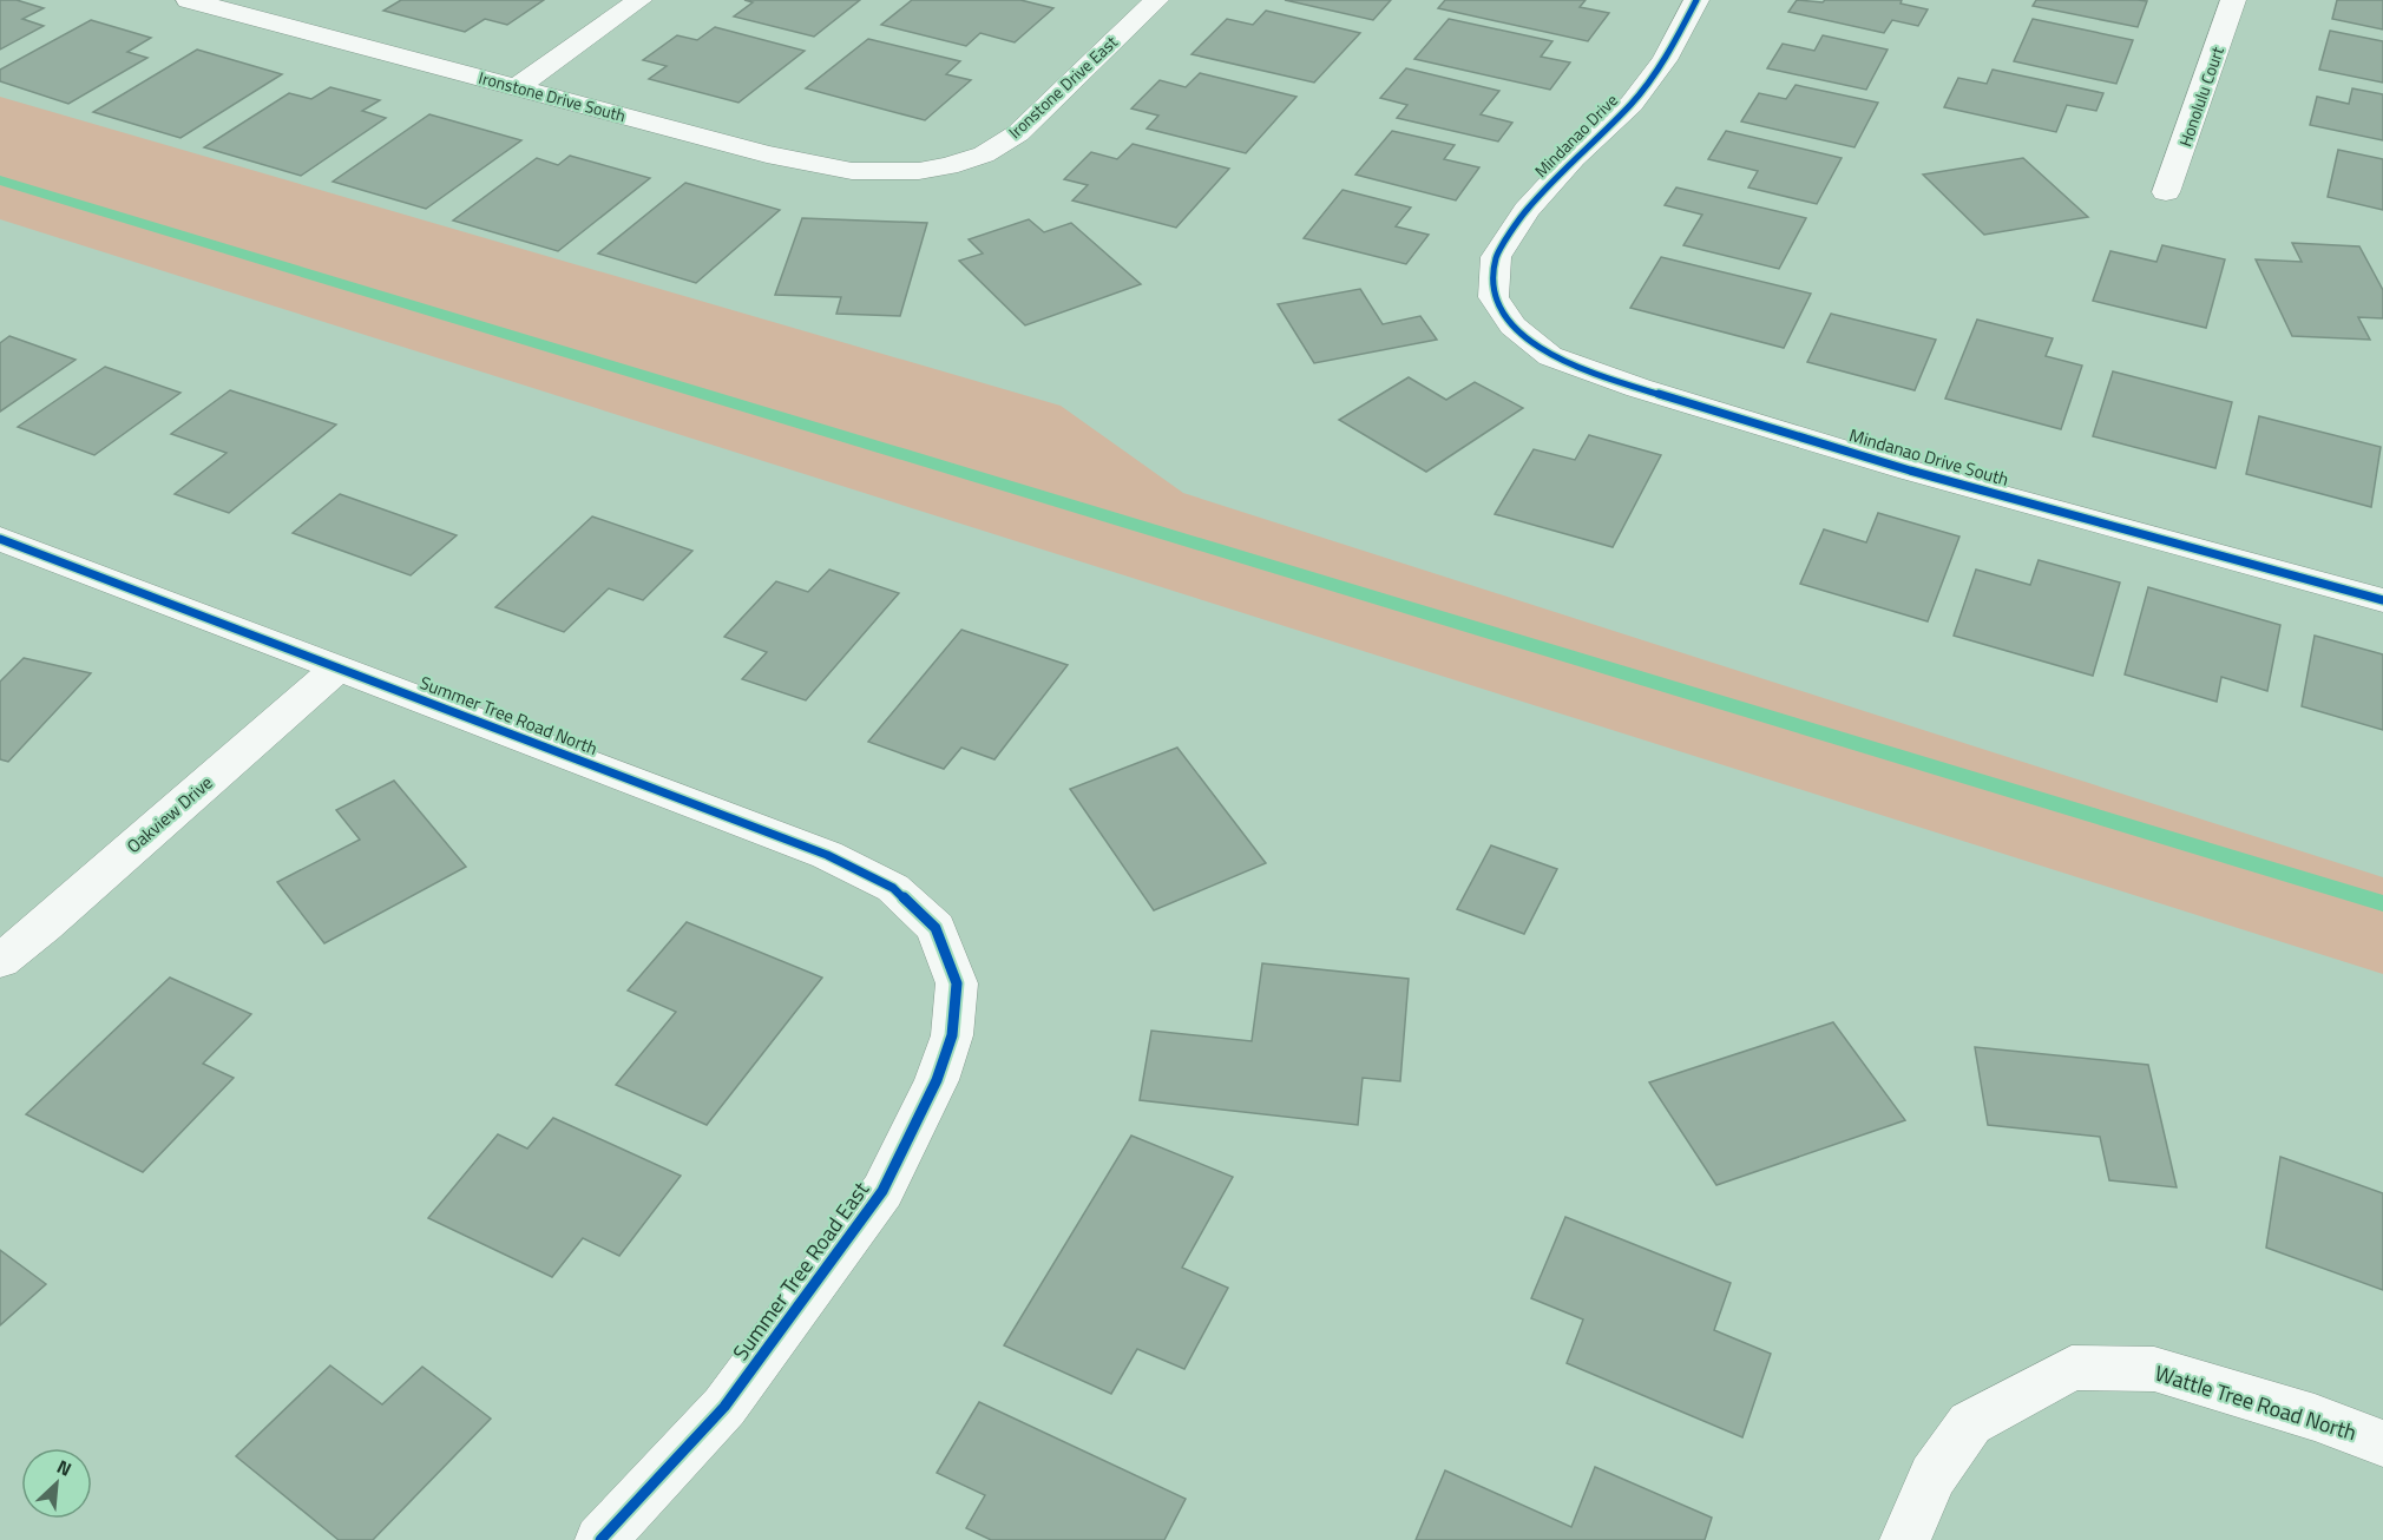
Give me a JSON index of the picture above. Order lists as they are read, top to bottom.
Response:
{
  "streets": {
    "street": [
      "Ironstone Drive East",
      "Ironstone Drive South",
      "Honolulu Court",
      "Mindanao Drive",
      "Mindanao Drive South",
      "Summer Tree Road North",
      "Oakview Drive",
      "Summer Tree Road East",
      "Wattle Tree Road North"
    ]
  },
  "crossings": [
    ["Ironstone Drive East", "Ironstone Drive South"],
    ["Mindanao Drive", "Mindanao Drive South"],
    ["Summer Tree Road North", "Oakview Drive"],
    ["Summer Tree Road North", "Summer Tree Road East"]
  ],
  "north": "top right"
}
